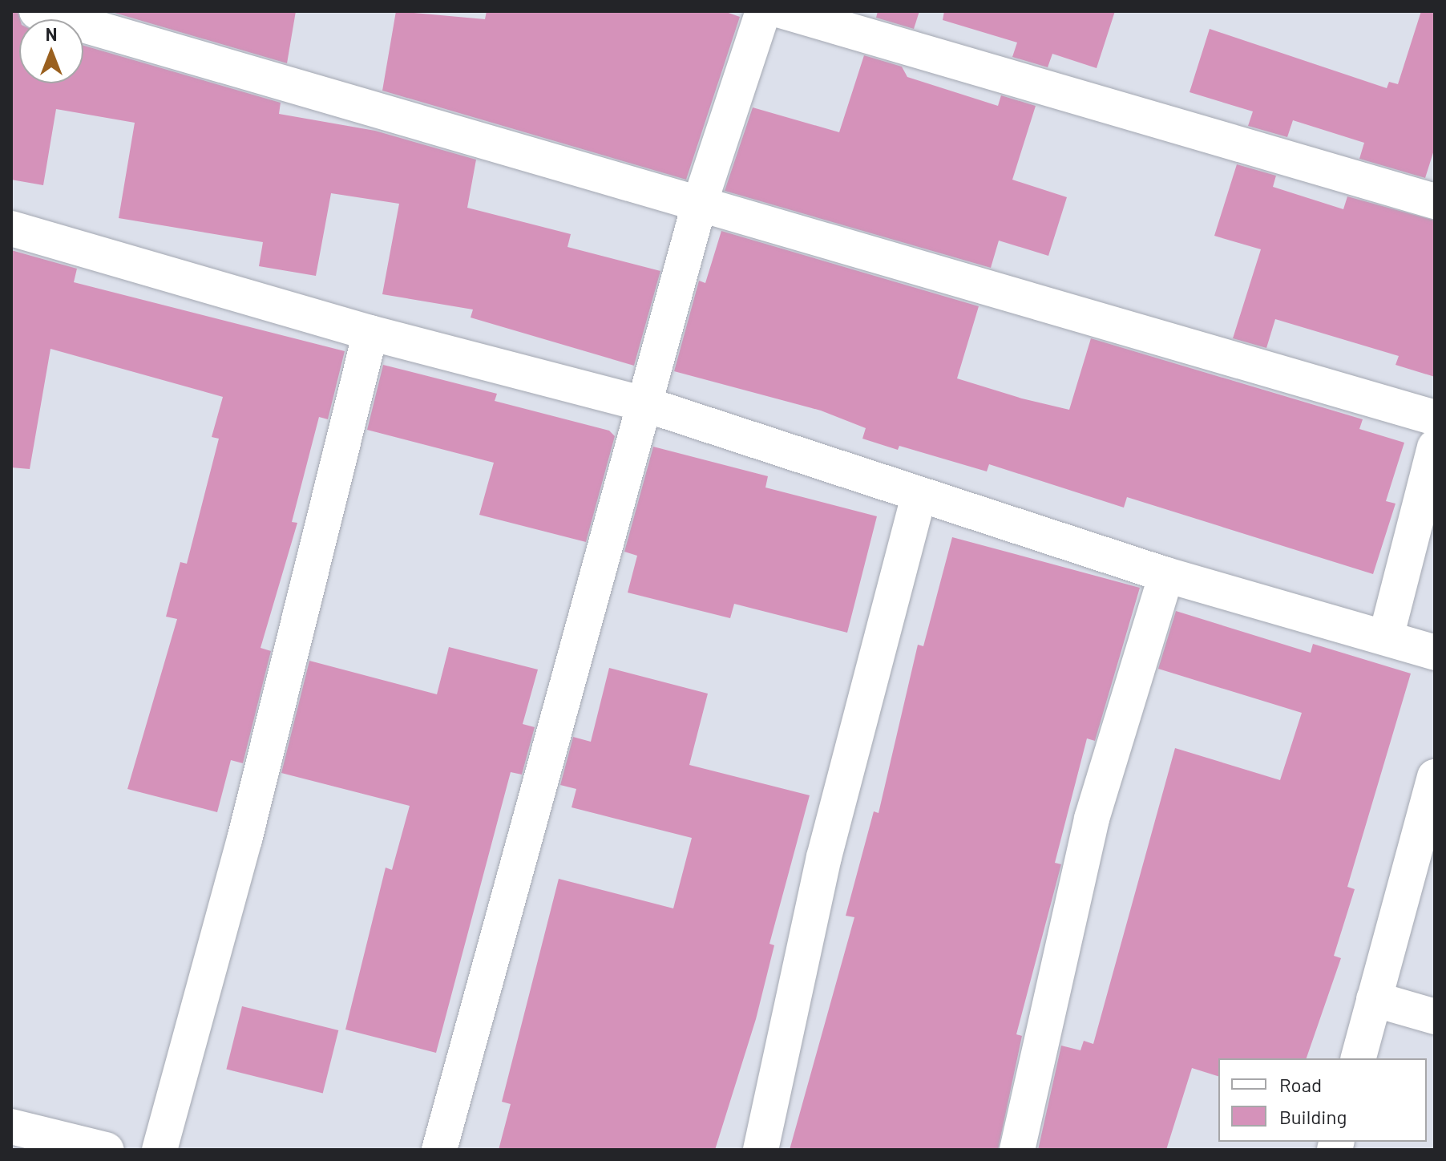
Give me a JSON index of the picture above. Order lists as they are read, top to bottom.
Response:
{
  "legend": ["Road", "Building"],
  "north": "top"
}
